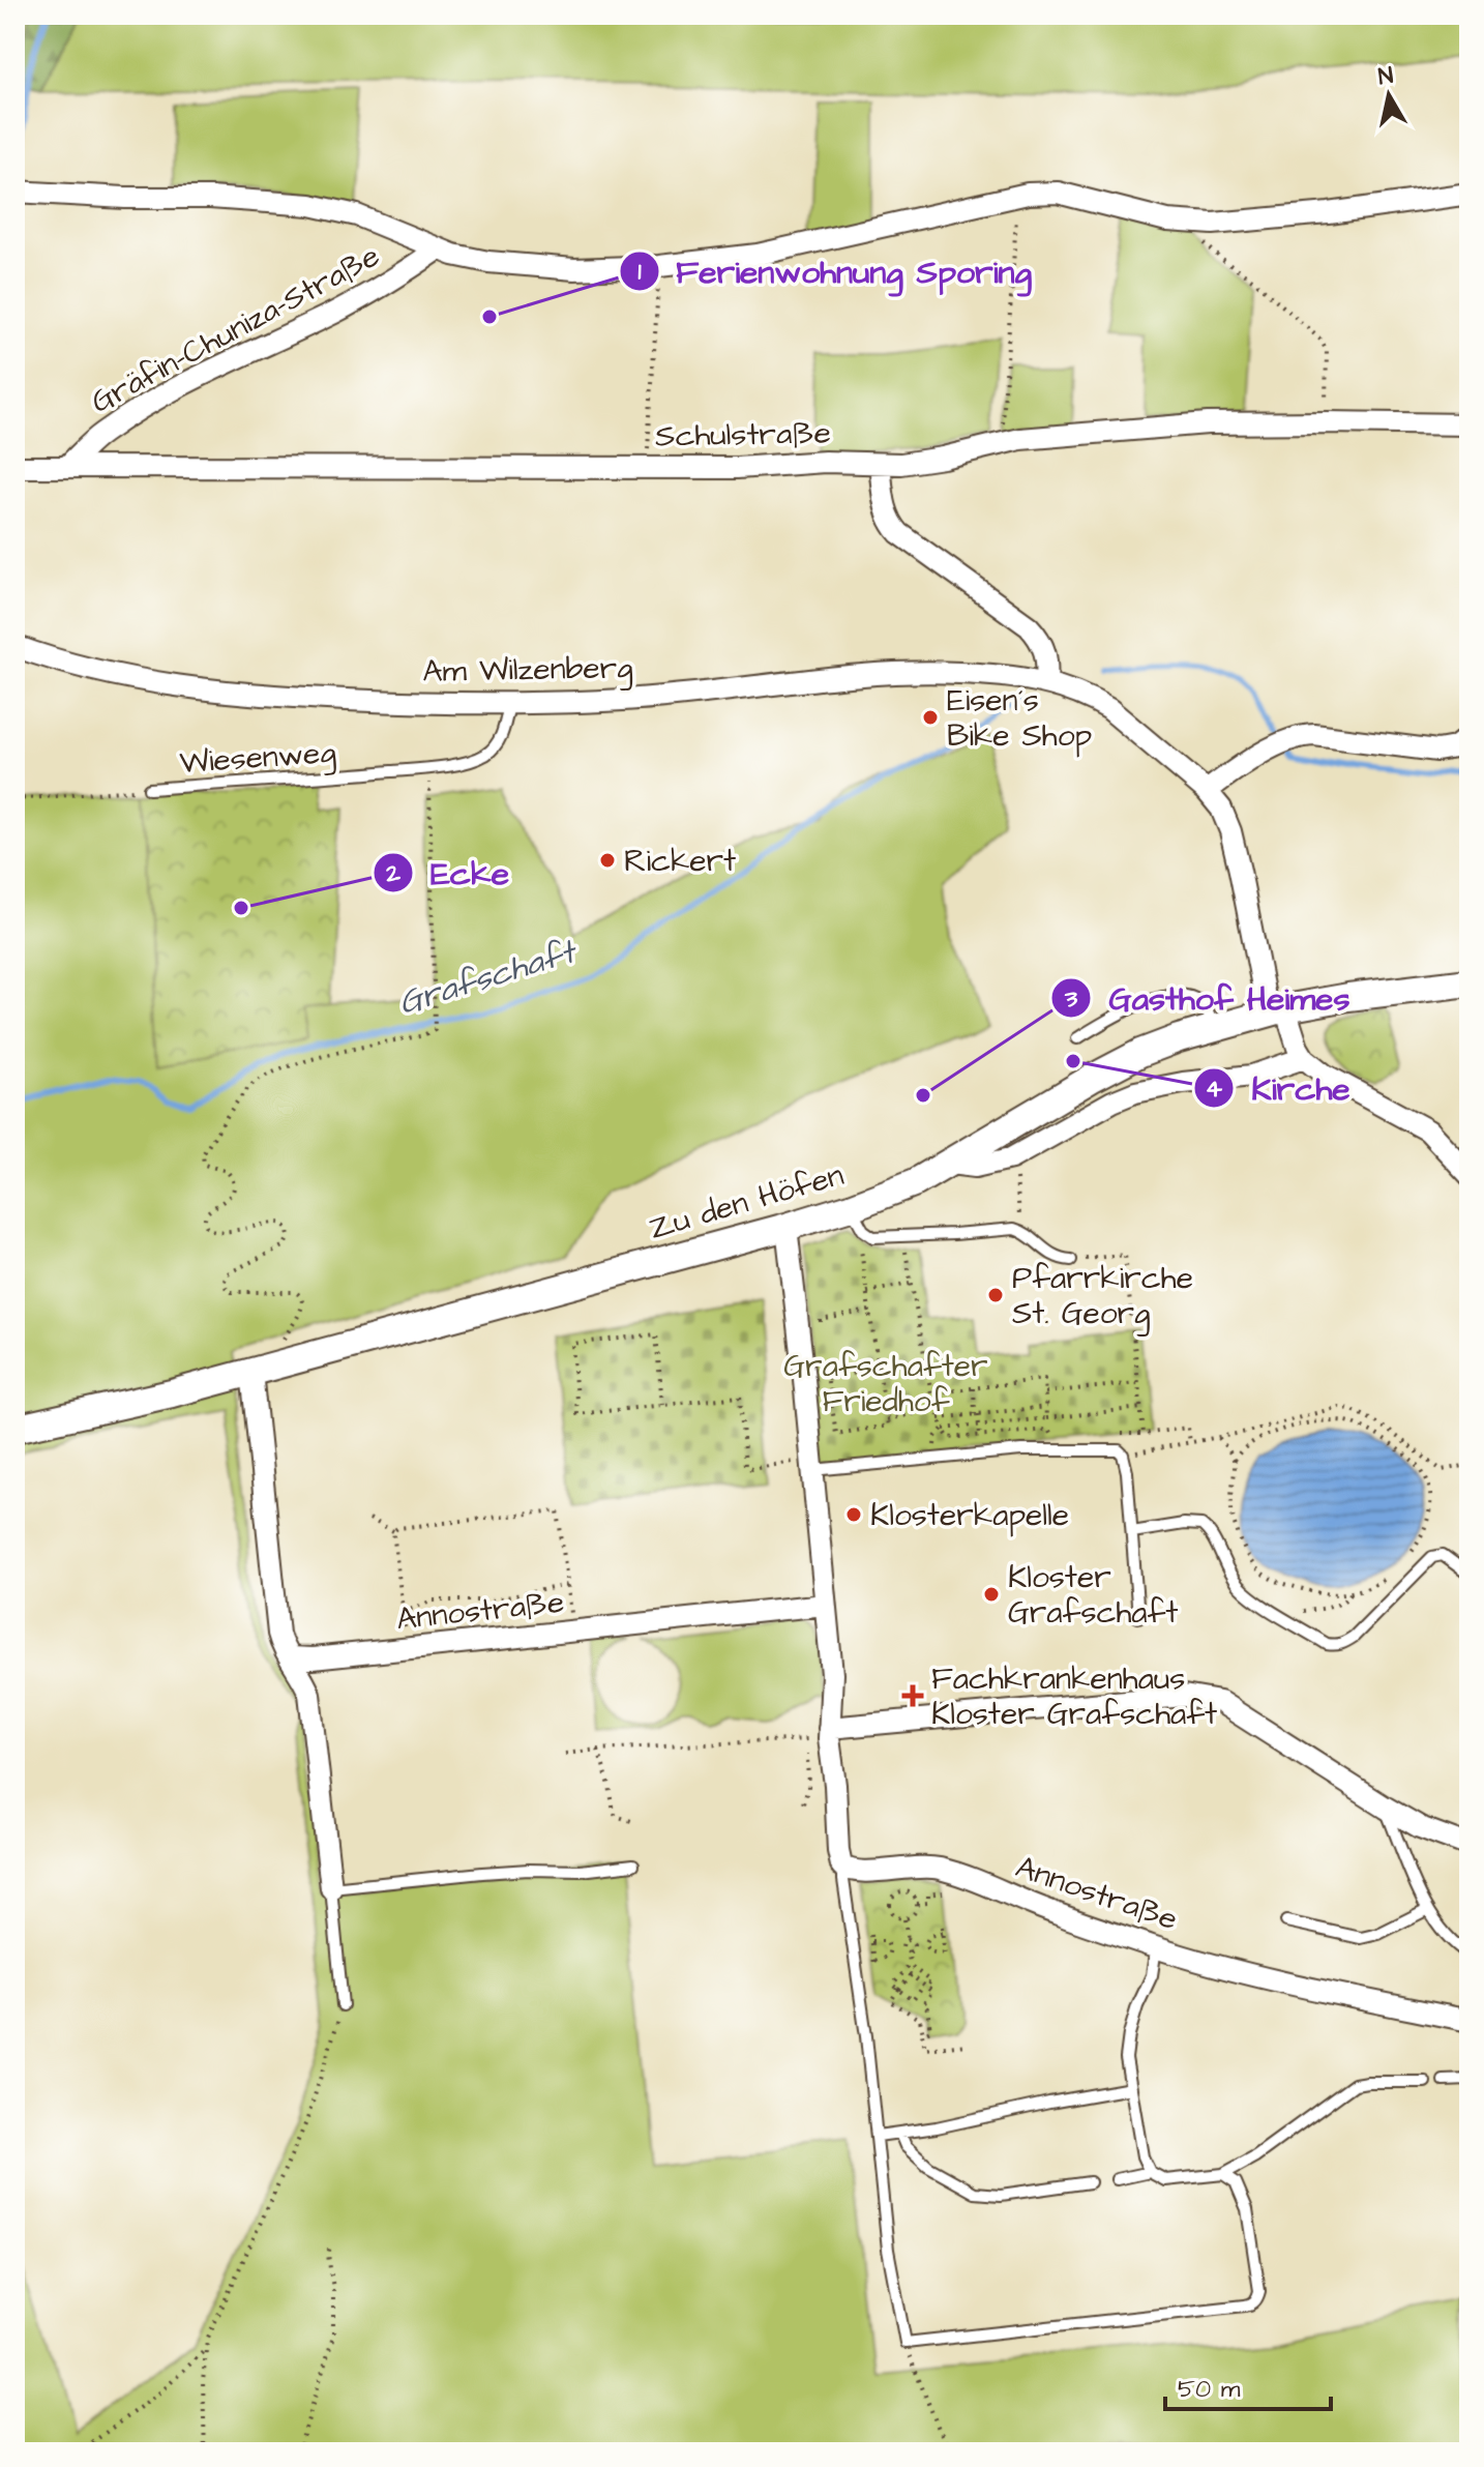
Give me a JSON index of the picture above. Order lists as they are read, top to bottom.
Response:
{
  "streets": {
    "street": [
      "Gräfin-Chuniza-Straße",
      "Schulstraße",
      "Am Wilzenberg",
      "Zu den Höfen",
      "Annostraße"
    ],
    "lane": ["Wiesenweg"]
  },
  "crossings": [
    ["Gräfin-Chuniza-Straße", "Schulstraße"],
    ["Am Wilzenberg", "Wiesenweg"],
    ["Am Wilzenberg", "Zu den Höfen"]
  ],
  "water": ["Grafschaft"],
  "parks": ["Grafschafter Friedhof"],
  "places": {
    "other": [
      "Ferienwohnung Sporing",
      "Eisen´s Bike Shop",
      "Rickert",
      "Ecke",
      "Kirche",
      "Gasthof Heimes",
      "Pfarrkirche St. Georg",
      "Klosterkapelle",
      "Kloster Grafschaft"
    ],
    "health": ["Fachkrankenhaus Kloster Grafschaft"]
  },
  "scale_bar": "50 m",
  "north": "top"
}
